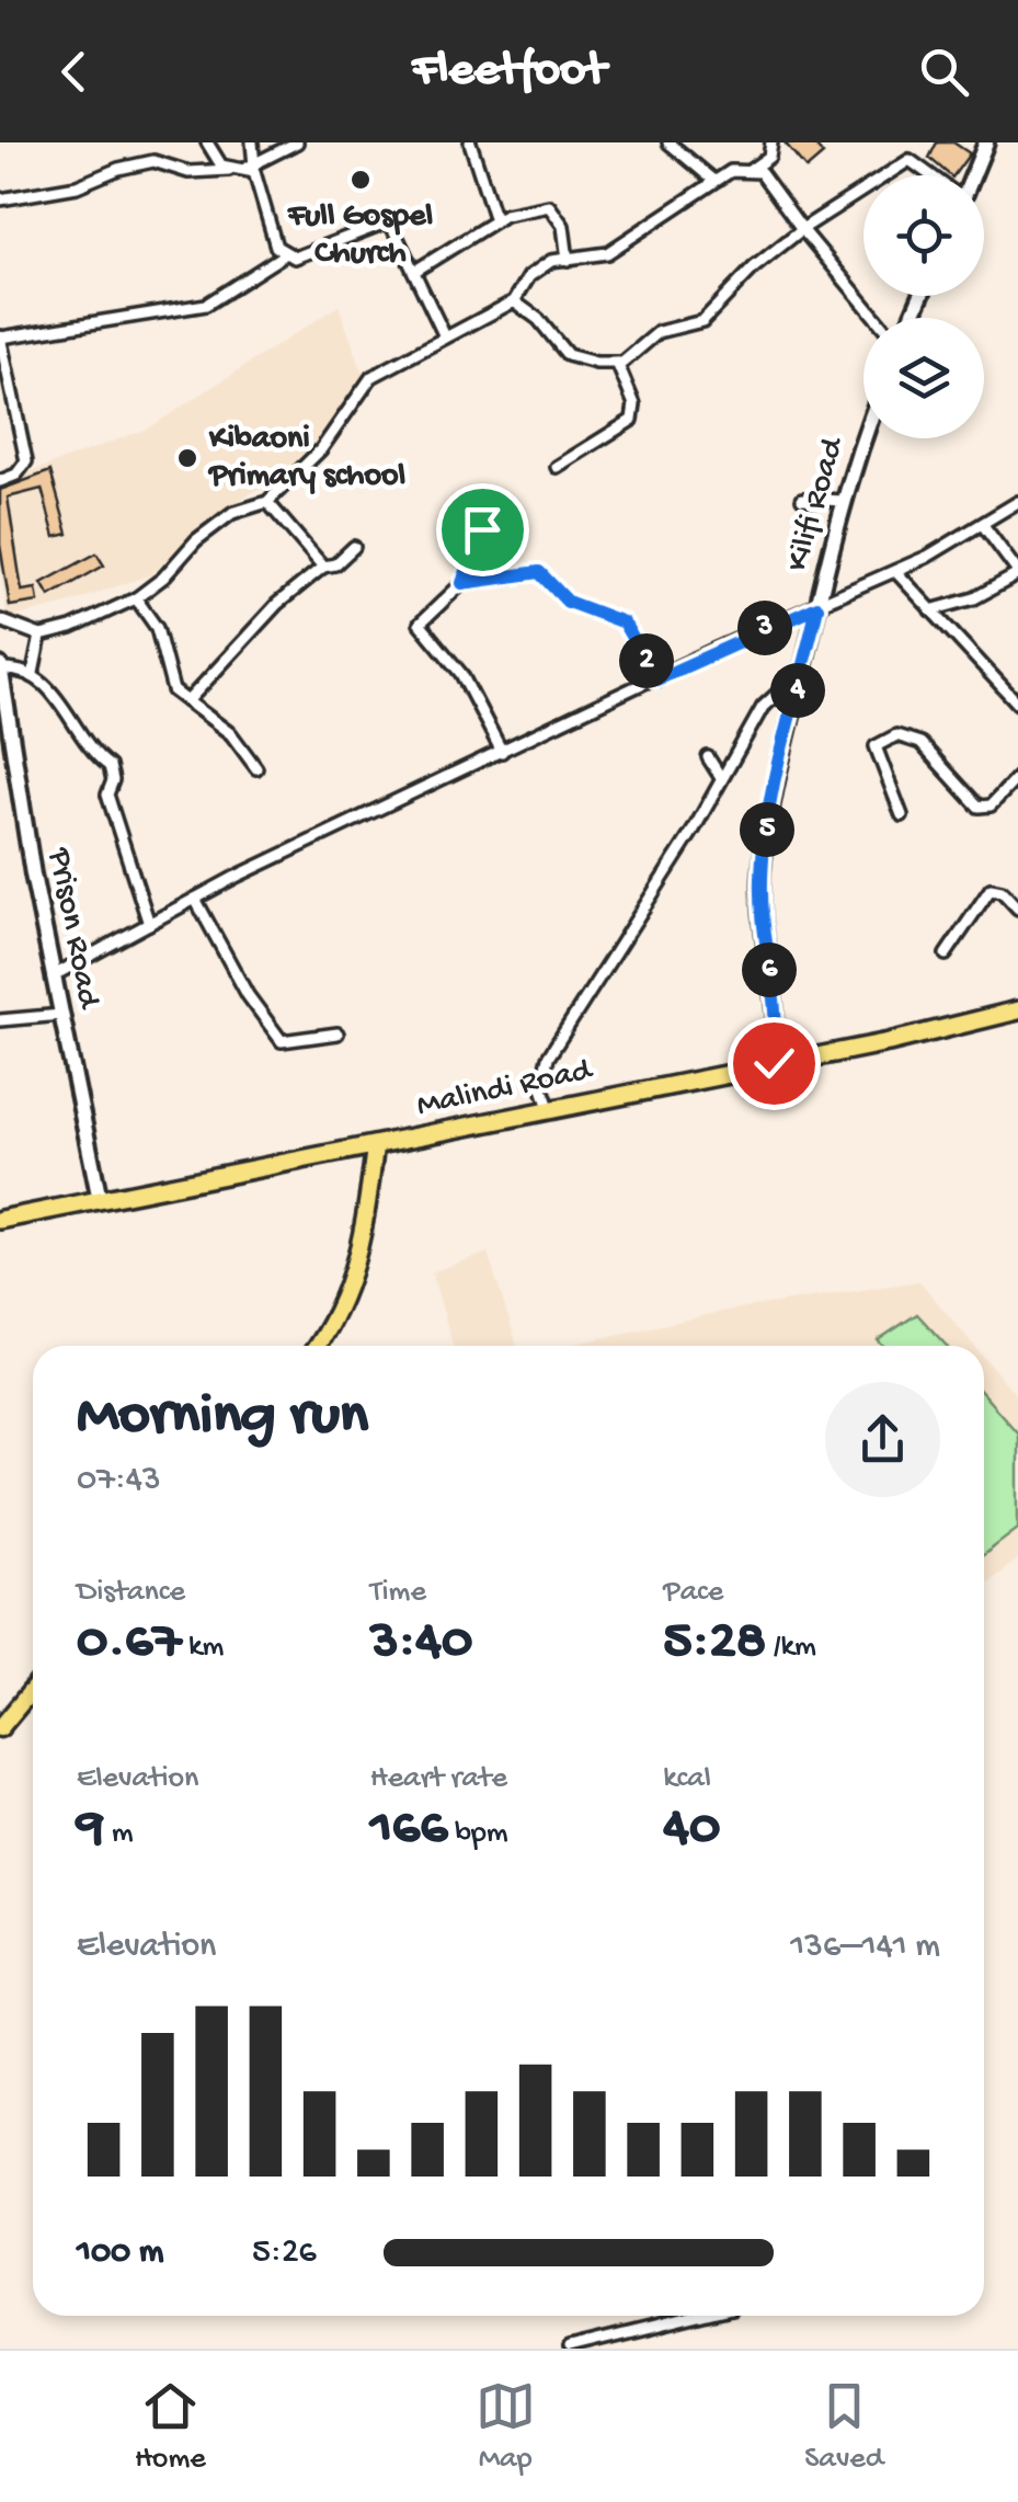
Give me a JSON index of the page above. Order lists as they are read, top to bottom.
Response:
{
  "streets": {
    "highway": ["Malindi Road"],
    "street": ["Kilifi Road", "Prison Road"]
  },
  "crossings": [
    ["Kilifi Road", "Malindi Road"],
    ["Prison Road", "Malindi Road"]
  ],
  "places": ["Full Gospel Church", "Kibaoni Primary school"],
  "page": {
    "header": "Fleetfoot",
    "pins": [
      "3",
      "2",
      "4",
      "5",
      "6"
    ],
    "heading": ["Morning run", "07:43"],
    "stats": [
      ["Distance", "0.67 km"],
      ["Time", "3:40"],
      ["Pace", "5:28 /km"],
      ["Elevation", "9 m"],
      ["Heart rate", "166 bpm"],
      ["kcal", "40"]
    ],
    "chart": ["Elevation", "136–141 m"],
    "list": [
      {
        "name": "100 m",
        "note": "5:26"
      }
    ],
    "tabs": ["Home", "Map", "Saved"]
  }
}
